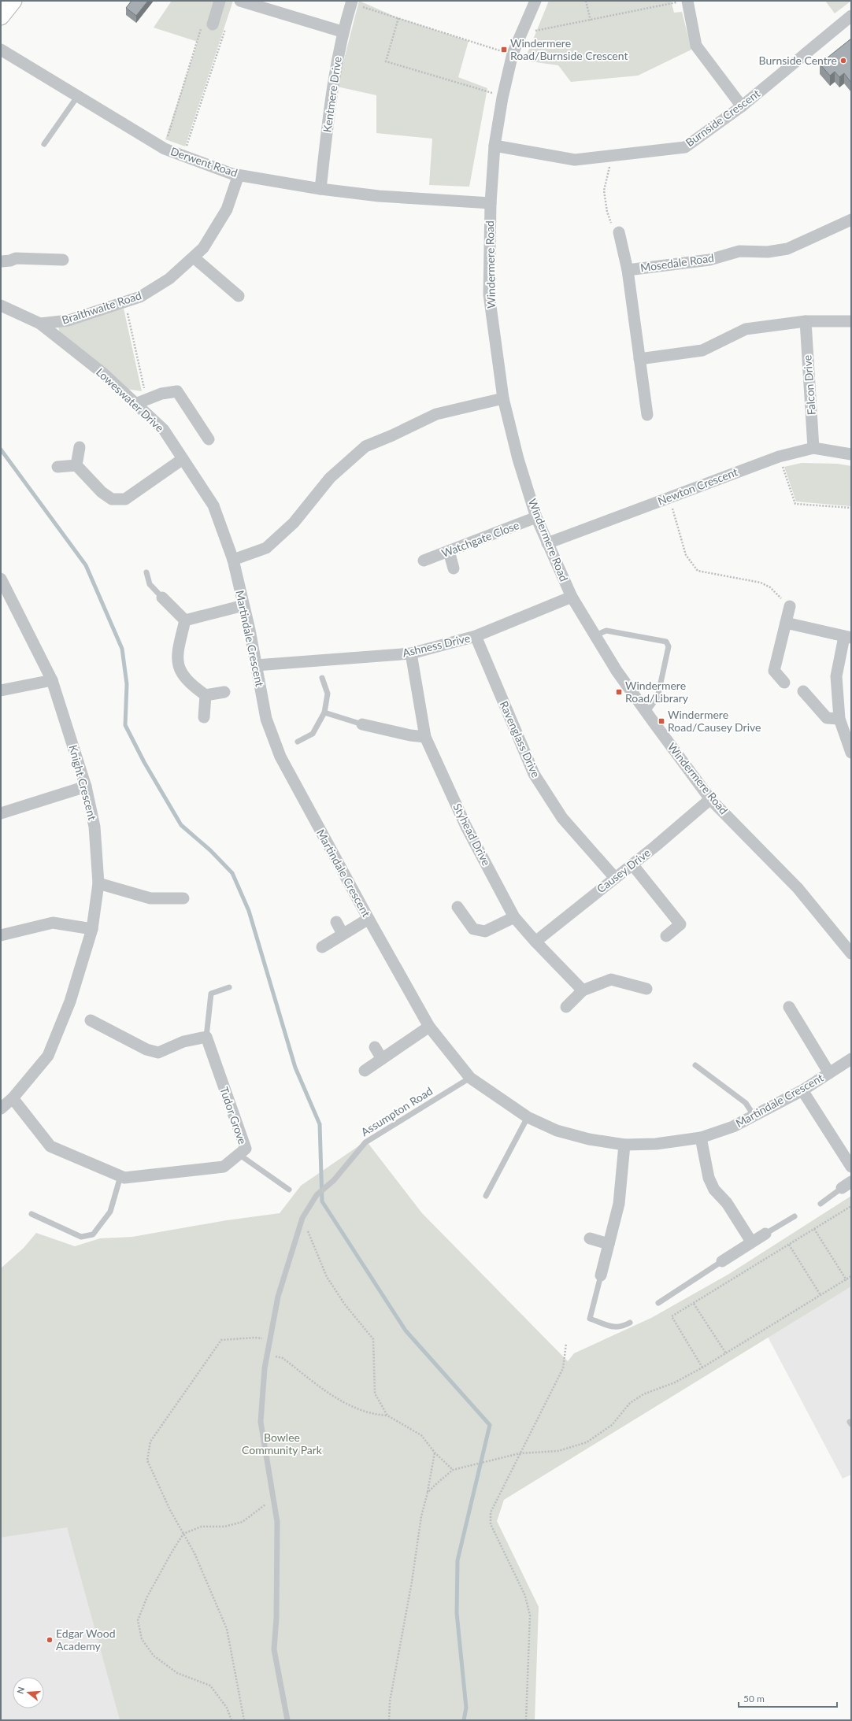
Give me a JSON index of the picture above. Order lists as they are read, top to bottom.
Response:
{
  "streets": {
    "street": [
      "Kentmere Drive",
      "Burnside Crescent",
      "Derwent Road",
      "Mosedale Road",
      "Windermere Road",
      "Braithwaite Road",
      "Falcon Drive",
      "Loweswater Drive",
      "Newton Crescent",
      "Watchgate Close",
      "Martindale Crescent",
      "Ashness Drive",
      "Ravenglass Drive",
      "Knight Crescent",
      "Styhead Drive",
      "Causey Drive",
      "Tudor Grove"
    ],
    "lane": ["Assumpton Road"]
  },
  "crossings": [
    ["Kentmere Drive", "Derwent Road"],
    ["Burnside Crescent", "Windermere Road"],
    ["Derwent Road", "Windermere Road"],
    ["Derwent Road", "Braithwaite Road"],
    ["Windermere Road", "Newton Crescent"],
    ["Windermere Road", "Watchgate Close"],
    ["Windermere Road", "Ashness Drive"],
    ["Windermere Road", "Causey Drive"],
    ["Braithwaite Road", "Loweswater Drive"],
    ["Falcon Drive", "Newton Crescent"],
    ["Loweswater Drive", "Martindale Crescent"],
    ["Martindale Crescent", "Ashness Drive"],
    ["Martindale Crescent", "Assumpton Road"],
    ["Ashness Drive", "Ravenglass Drive"],
    ["Ashness Drive", "Styhead Drive"],
    ["Ravenglass Drive", "Causey Drive"],
    ["Knight Crescent", "Tudor Grove"],
    ["Styhead Drive", "Causey Drive"]
  ],
  "parks": ["Bowlee Community Park"],
  "places": {
    "transit": ["Windermere Road/Burnside Crescent", "Windermere Road/Library", "Windermere Road/Causey Drive"],
    "other": ["Burnside Centre", "Edgar Wood Academy"]
  },
  "scale_bar": "50 m",
  "north": "left"
}
